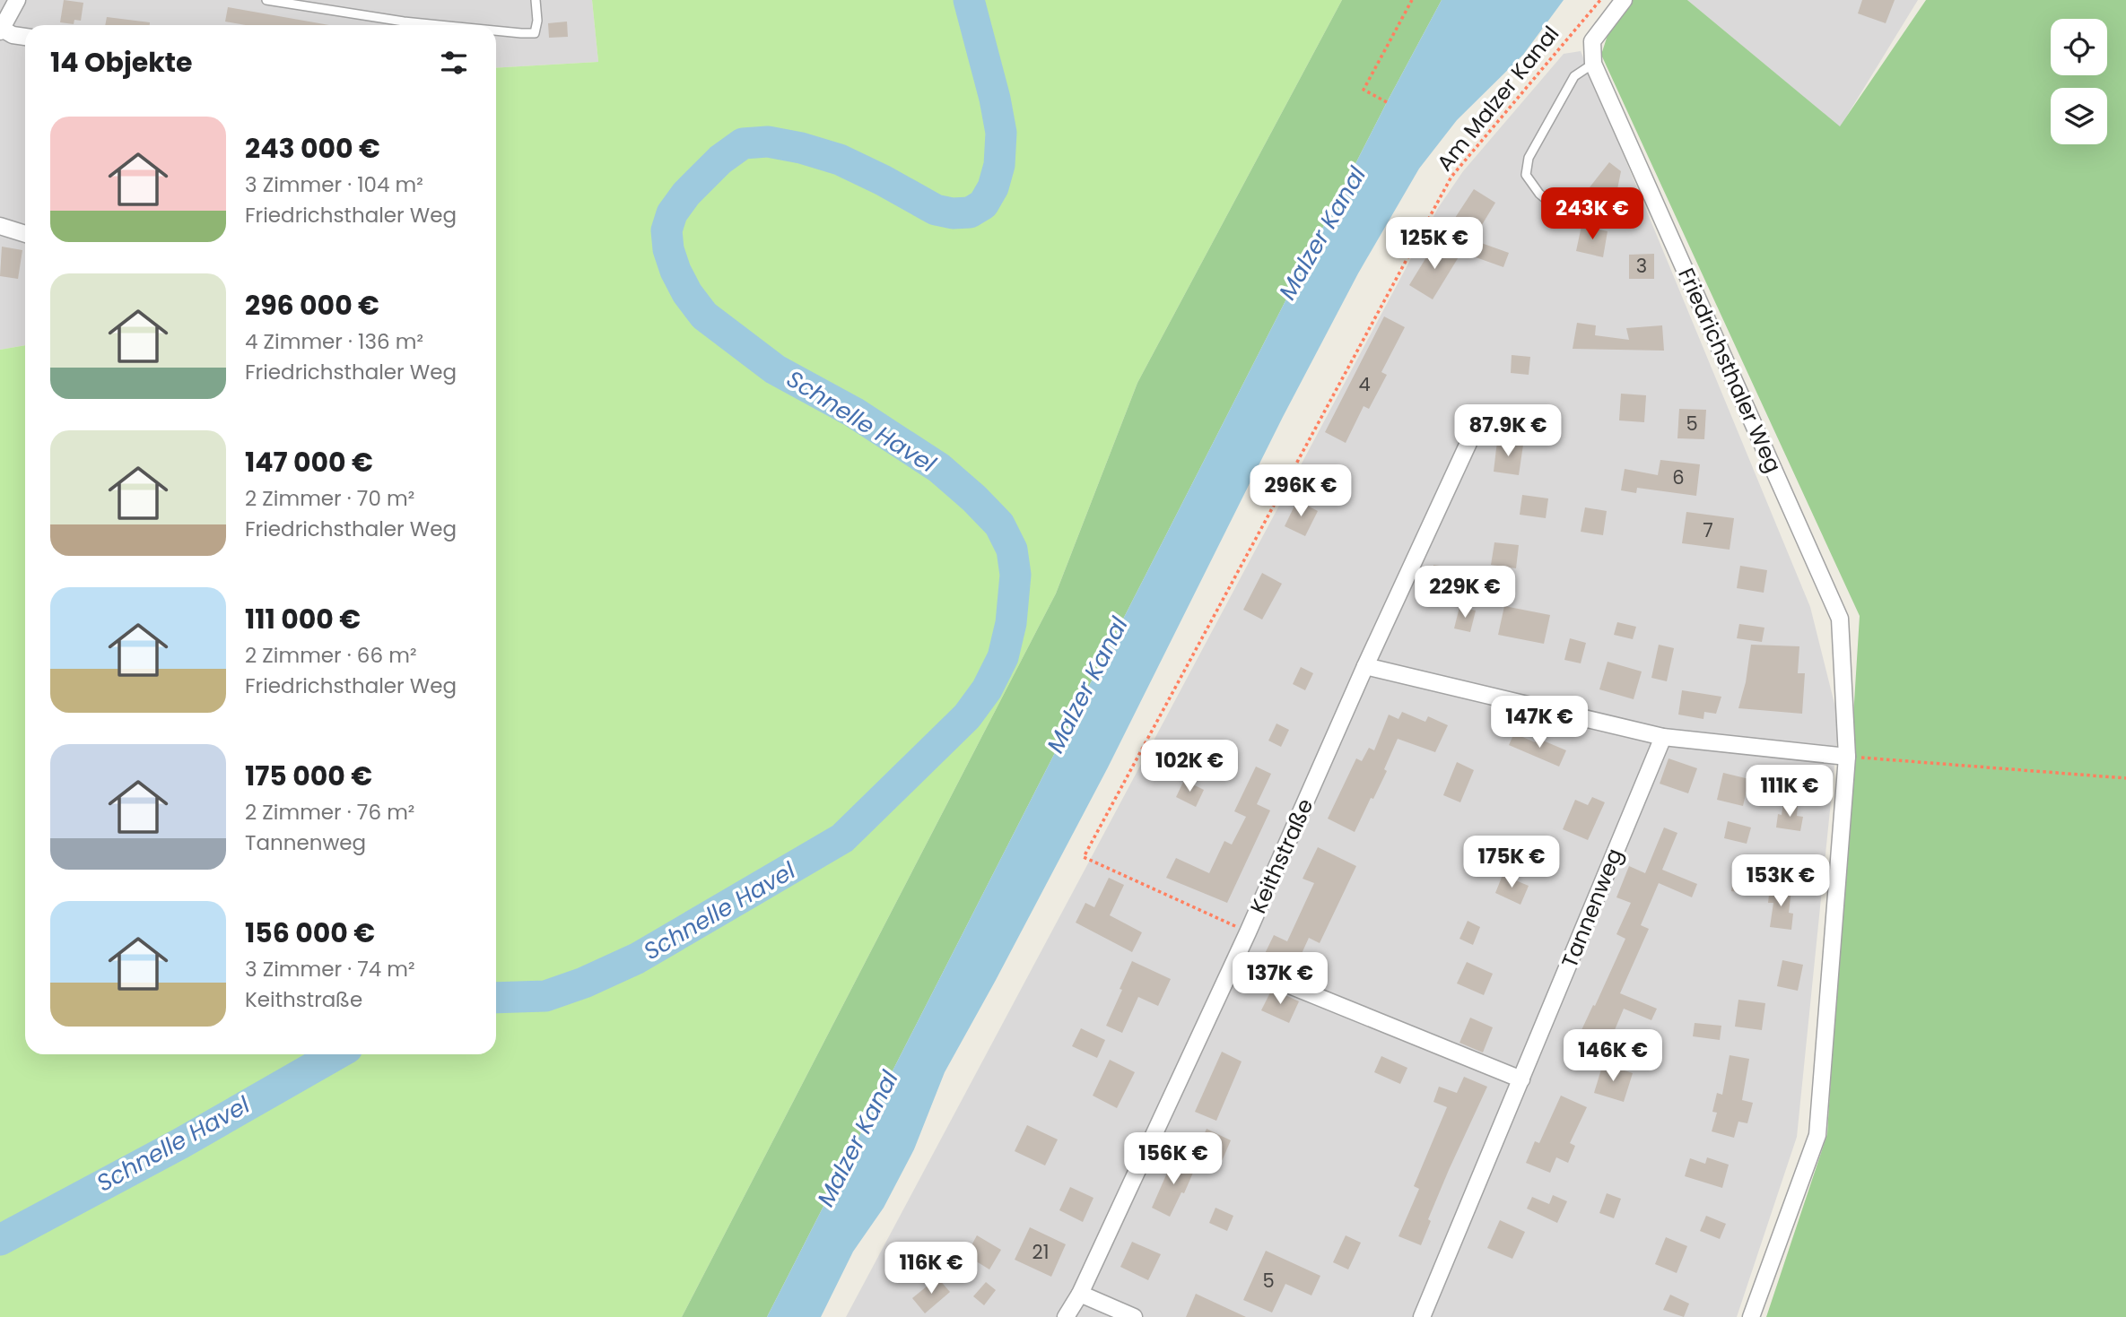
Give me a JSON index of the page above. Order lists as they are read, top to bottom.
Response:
{
  "streets": {
    "street": ["Friedrichsthaler Weg", "Keithstraße", "Tannenweg"],
    "path": ["Am Malzer Kanal"]
  },
  "crossings": [
    ["Am Malzer Kanal", "Keithstraße"]
  ],
  "water": ["Malzer Kanal", "Schnelle Havel"],
  "house_numbers": [
    "3",
    "4",
    "5",
    "6",
    "7",
    "21",
    "5"
  ],
  "page": {
    "heading": "14 Objekte",
    "list": [
      {
        "name": "243 000 €",
        "note": "3 Zimmer · 104 m² · Friedrichsthaler Weg"
      },
      {
        "name": "296 000 €",
        "note": "4 Zimmer · 136 m² · Friedrichsthaler Weg"
      },
      {
        "name": "147 000 €",
        "note": "2 Zimmer · 70 m² · Friedrichsthaler Weg"
      },
      {
        "name": "111 000 €",
        "note": "2 Zimmer · 66 m² · Friedrichsthaler Weg"
      },
      {
        "name": "175 000 €",
        "note": "2 Zimmer · 76 m² · Tannenweg"
      },
      {
        "name": "156 000 €",
        "note": "3 Zimmer · 74 m² · Keithstraße"
      }
    ],
    "price": [
      "243K €",
      "125K €",
      "87.9K €",
      "296K €",
      "229K €",
      "147K €",
      "102K €",
      "111K €",
      "175K €",
      "153K €",
      "137K €",
      "146K €",
      "156K €",
      "116K €"
    ]
  }
}
